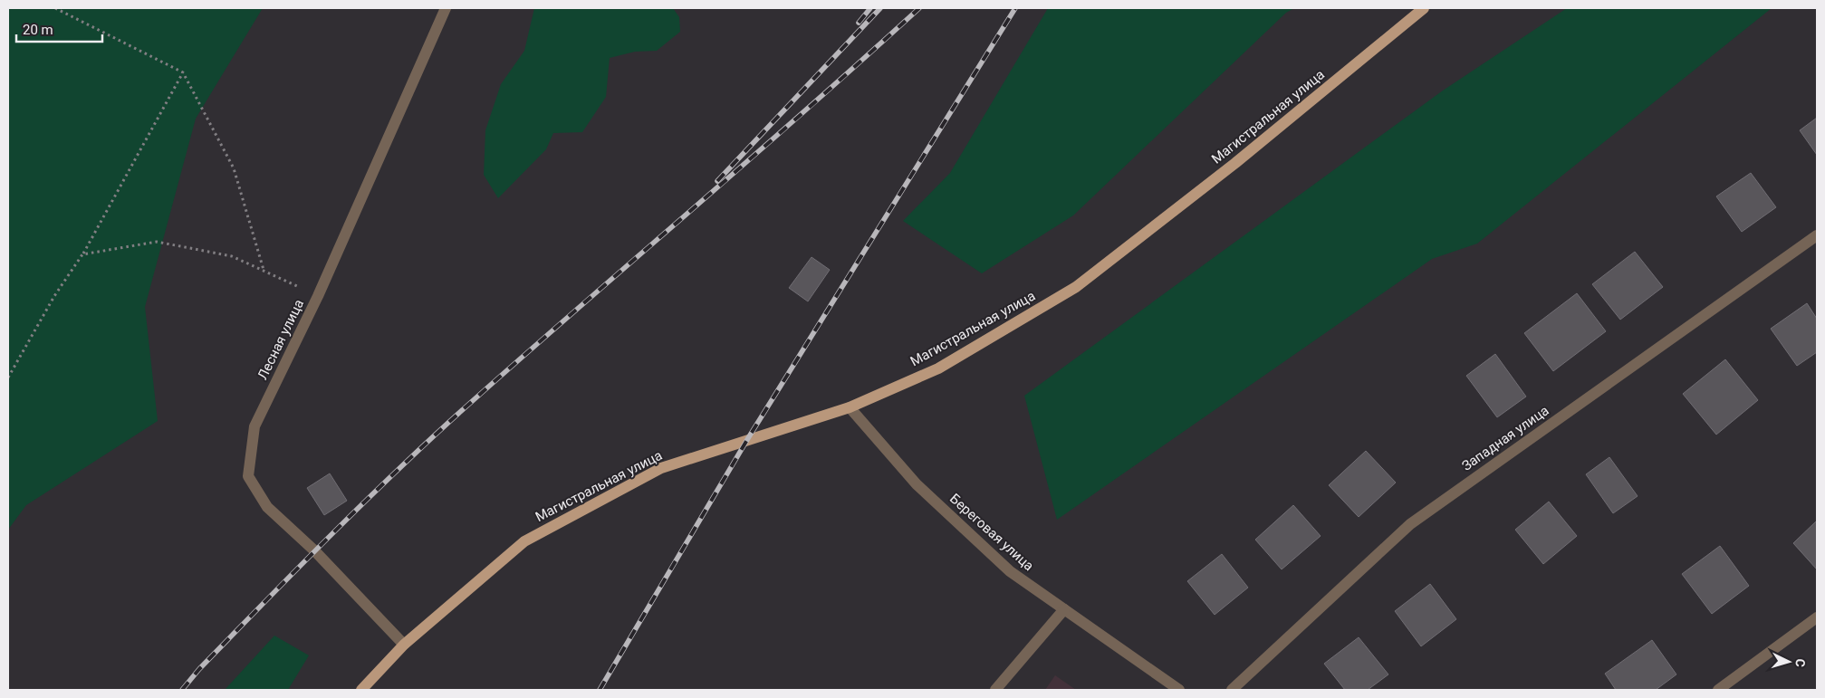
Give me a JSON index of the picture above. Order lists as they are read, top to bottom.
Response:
{
  "streets": {
    "main road": ["Магистральная улица"],
    "street": ["Лесная улица", "Западная улица", "Береговая улица"]
  },
  "crossings": [
    ["Магистральная улица", "Лесная улица"],
    ["Магистральная улица", "Береговая улица"]
  ],
  "scale_bar": "20 m",
  "north": "right"
}
